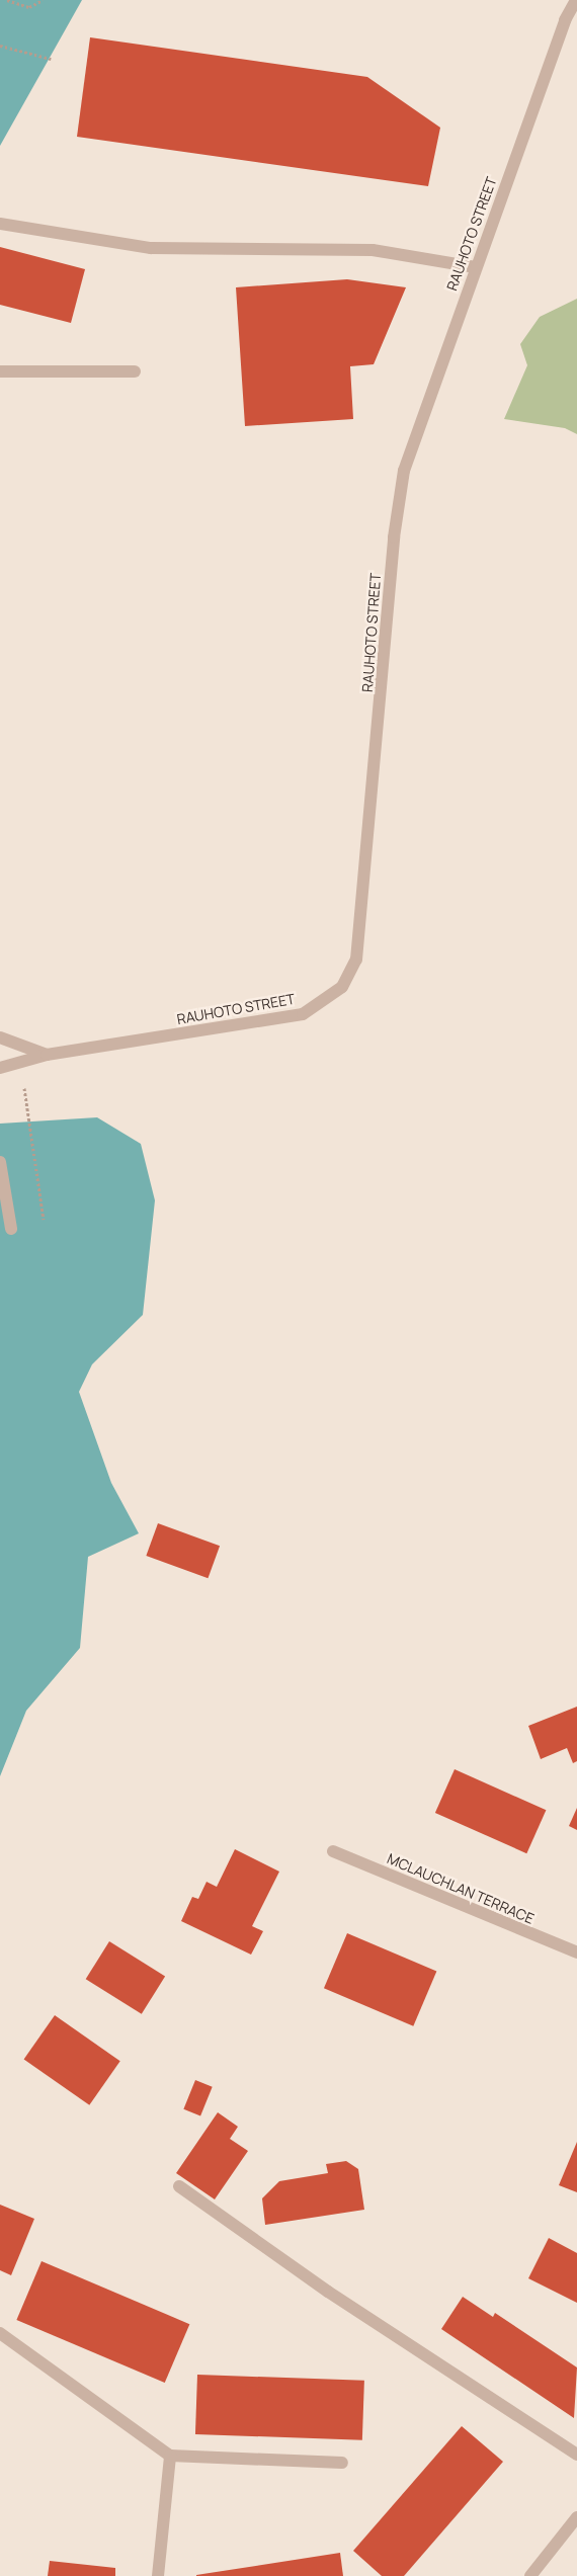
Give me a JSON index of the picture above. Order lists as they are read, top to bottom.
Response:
{
  "streets": {
    "street": ["RAUHOTO STREET", "MCLAUCHLAN TERRACE"]
  }
}
